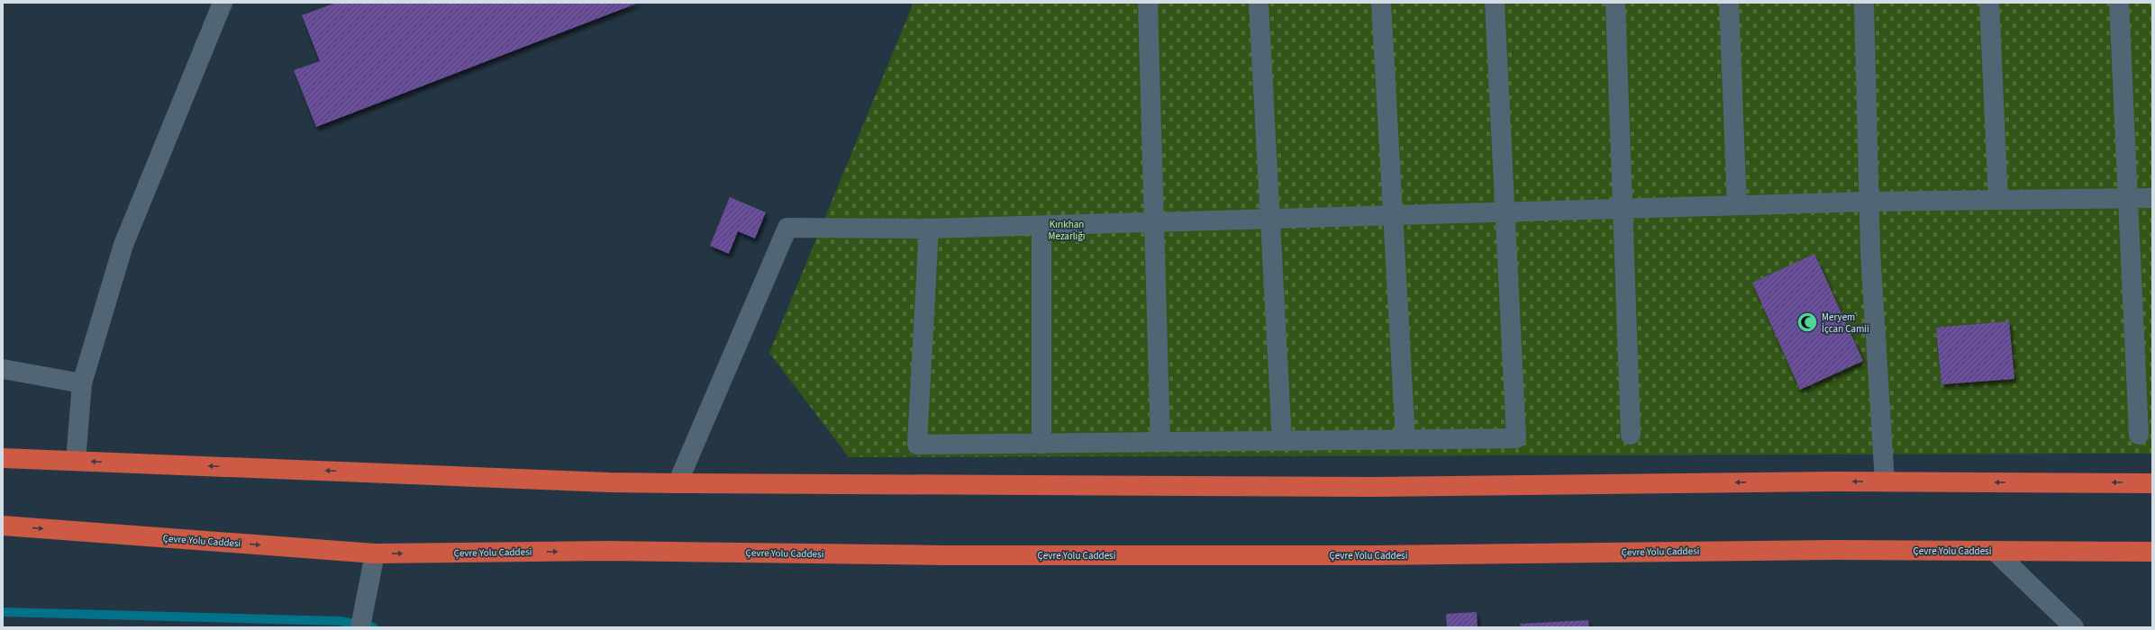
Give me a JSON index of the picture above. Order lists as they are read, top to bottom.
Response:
{
  "streets": {
    "highway": ["Çevre Yolu Caddesi"]
  },
  "parks": ["Kırıkhan Mezarlığı"],
  "places": {
    "mosque": ["Meryem İçcan Camii"]
  }
}
